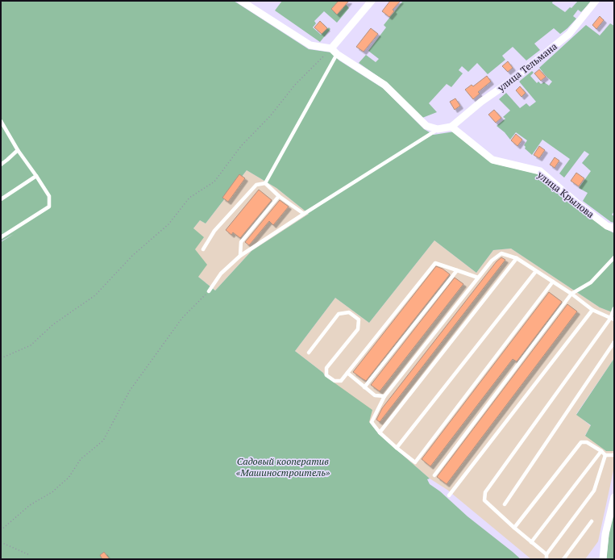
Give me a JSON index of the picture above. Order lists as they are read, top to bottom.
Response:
{
  "streets": {
    "street": ["улица Тельмана", "улица Крылова"]
  },
  "crossings": [
    ["улица Тельмана", "улица Крылова"]
  ],
  "parks": ["Садовый кооператив «Машиностроитель»"]
}
